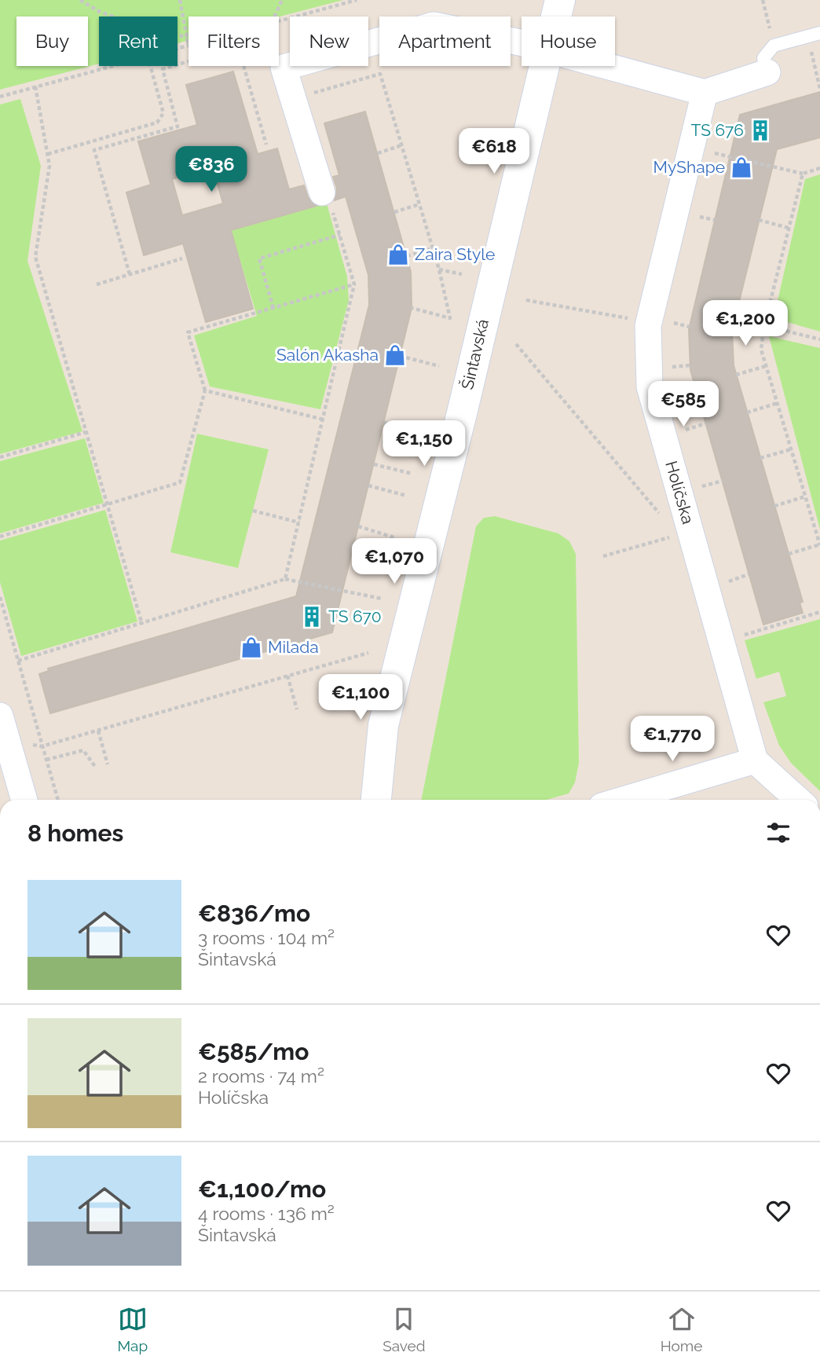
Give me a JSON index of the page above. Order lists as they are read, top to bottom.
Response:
{
  "streets": {
    "street": ["Šintavská", "Holíčska"]
  },
  "places": {
    "building": ["TS 676", "TS 670"],
    "shop": [
      "MyShape",
      "Zaira Style",
      "Salón Akasha",
      "Milada"
    ]
  },
  "page": {
    "chip": [
      "Buy",
      "Rent",
      "Filters",
      "New",
      "Apartment",
      "House"
    ],
    "price": [
      "€618",
      "€836",
      "€1,200",
      "€585",
      "€1,150",
      "€1,070",
      "€1,100",
      "€1,770"
    ],
    "heading": "8 homes",
    "list": [
      {
        "name": "€836/mo",
        "note": "3 rooms · 104 m² · Šintavská"
      },
      {
        "name": "€585/mo",
        "note": "2 rooms · 74 m² · Holíčska"
      },
      {
        "name": "€1,100/mo",
        "note": "4 rooms · 136 m² · Šintavská"
      }
    ],
    "tabs": ["Map", "Saved", "Home"]
  }
}
